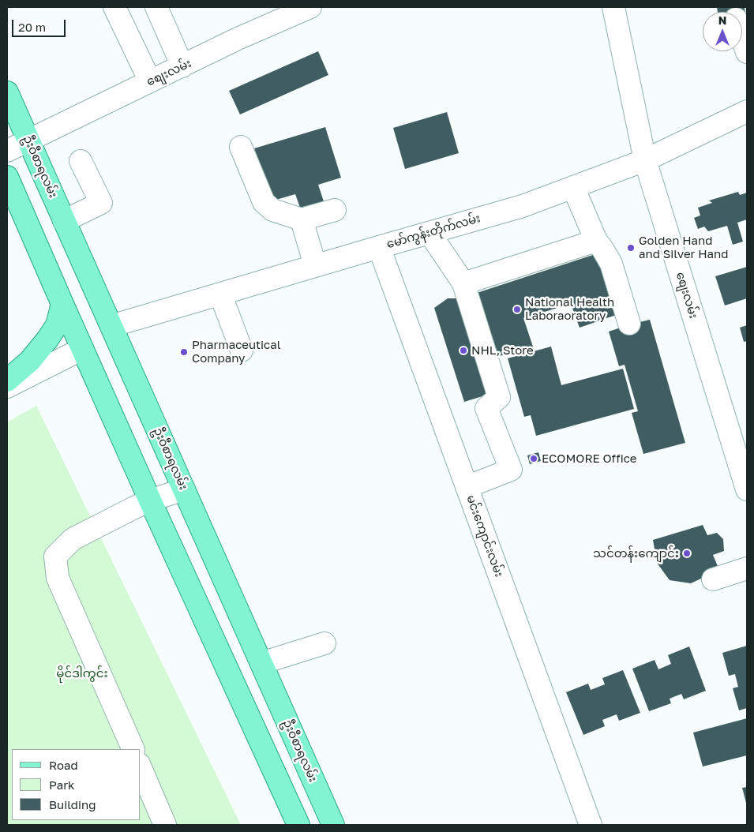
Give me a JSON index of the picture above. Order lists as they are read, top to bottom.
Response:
{
  "streets": {
    "main road": ["ဦးဝီစာရလမ်း"],
    "street": ["စျေးလမ်း", "မော်ကွန်းတိုက်လမ်း", "မင်းကျောင်းလမ်း"]
  },
  "crossings": [
    ["စျေးလမ်း", "ဦးဝီစာရလမ်း"],
    ["စျေးလမ်း", "မော်ကွန်းတိုက်လမ်း"],
    ["ဦးဝီစာရလမ်း", "မော်ကွန်းတိုက်လမ်း"],
    ["မော်ကွန်းတိုက်လမ်း", "မင်းကျောင်းလမ်း"]
  ],
  "parks": ["မိုင်ဒါကွင်း"],
  "places": [
    "Golden Hand and Silver Hand",
    "National Health Laboraoratory",
    "NHL, Store",
    "Pharmaceutical Company",
    "ECOMORE Office",
    "သင်တန်းကျောင်း"
  ],
  "legend": ["Road", "Park", "Building"],
  "scale_bar": "20 m",
  "north": "top"
}
